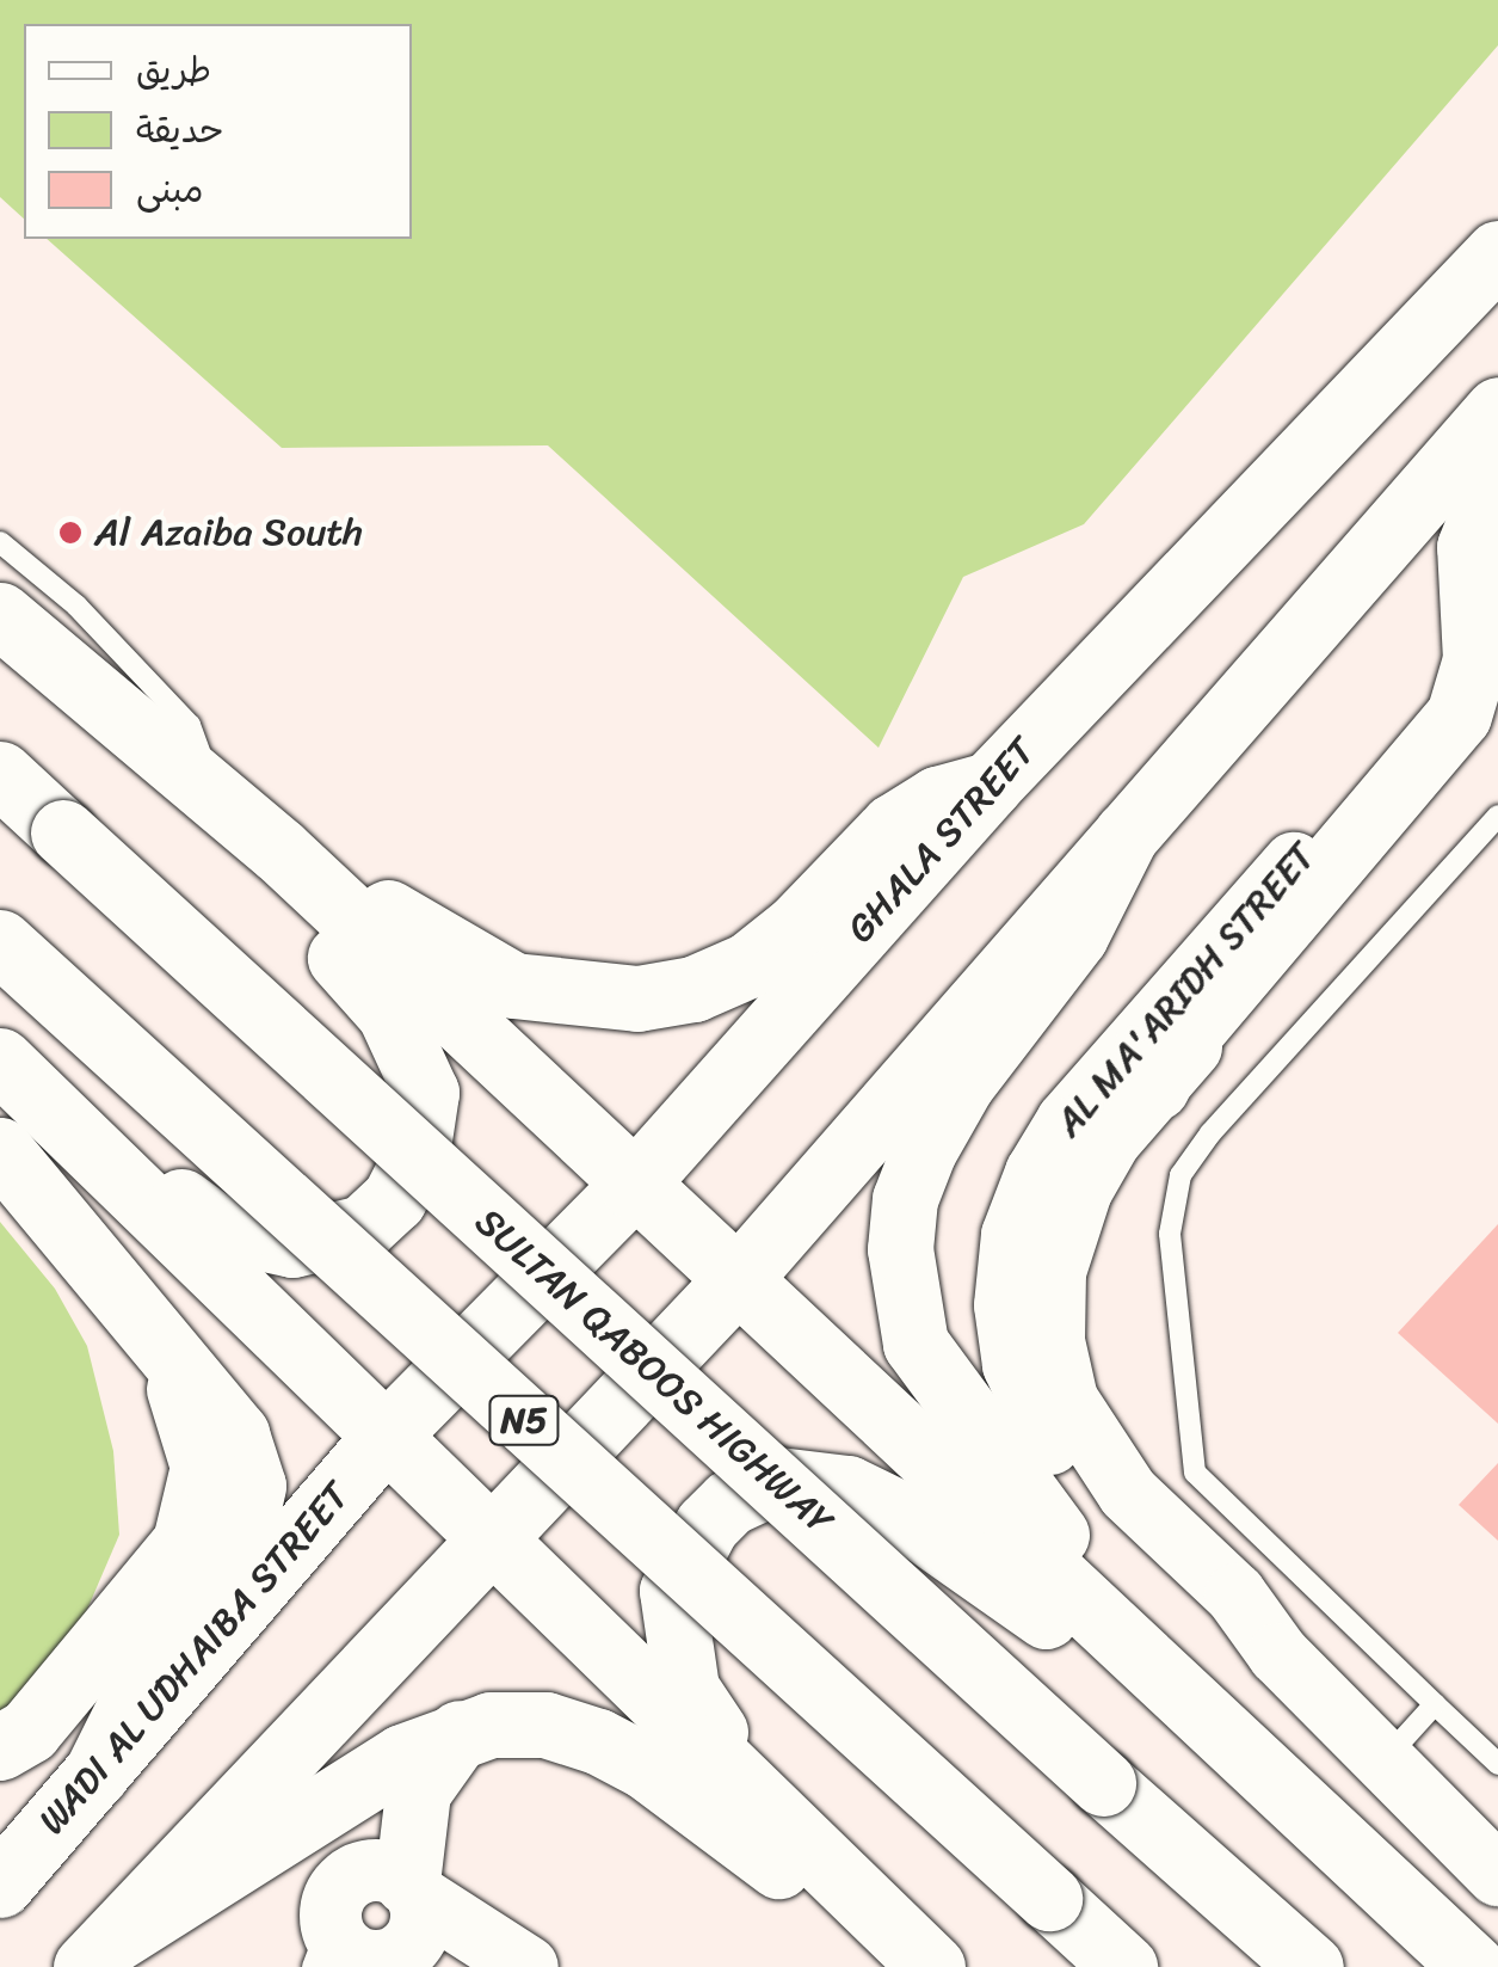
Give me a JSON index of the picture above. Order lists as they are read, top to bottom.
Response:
{
  "streets": {
    "main road": [
      "GHALA STREET",
      "AL MA'ARIDH STREET",
      "SULTAN QABOOS HIGHWAY",
      "N5",
      "WADI AL UDHAIBA STREET"
    ]
  },
  "crossings": [
    ["GHALA STREET", "WADI AL UDHAIBA STREET"]
  ],
  "places": ["Al Azaiba South"],
  "legend": ["طريق", "حديقة", "مبنى"]
}
